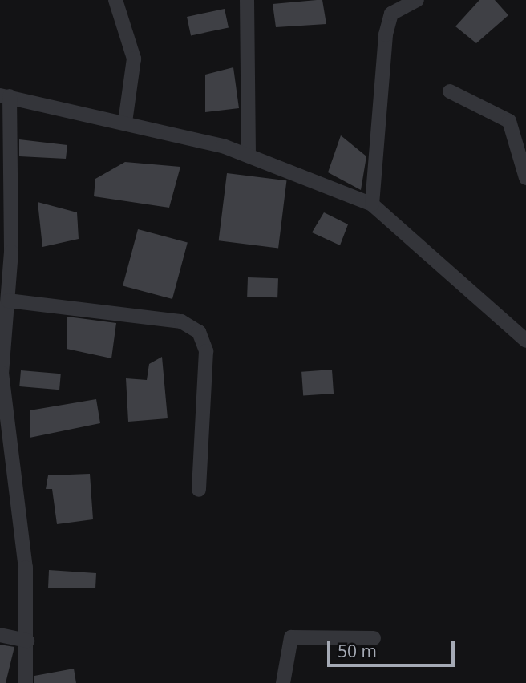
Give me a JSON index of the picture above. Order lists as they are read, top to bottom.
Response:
{
  "scale_bar": "50 m"
}
